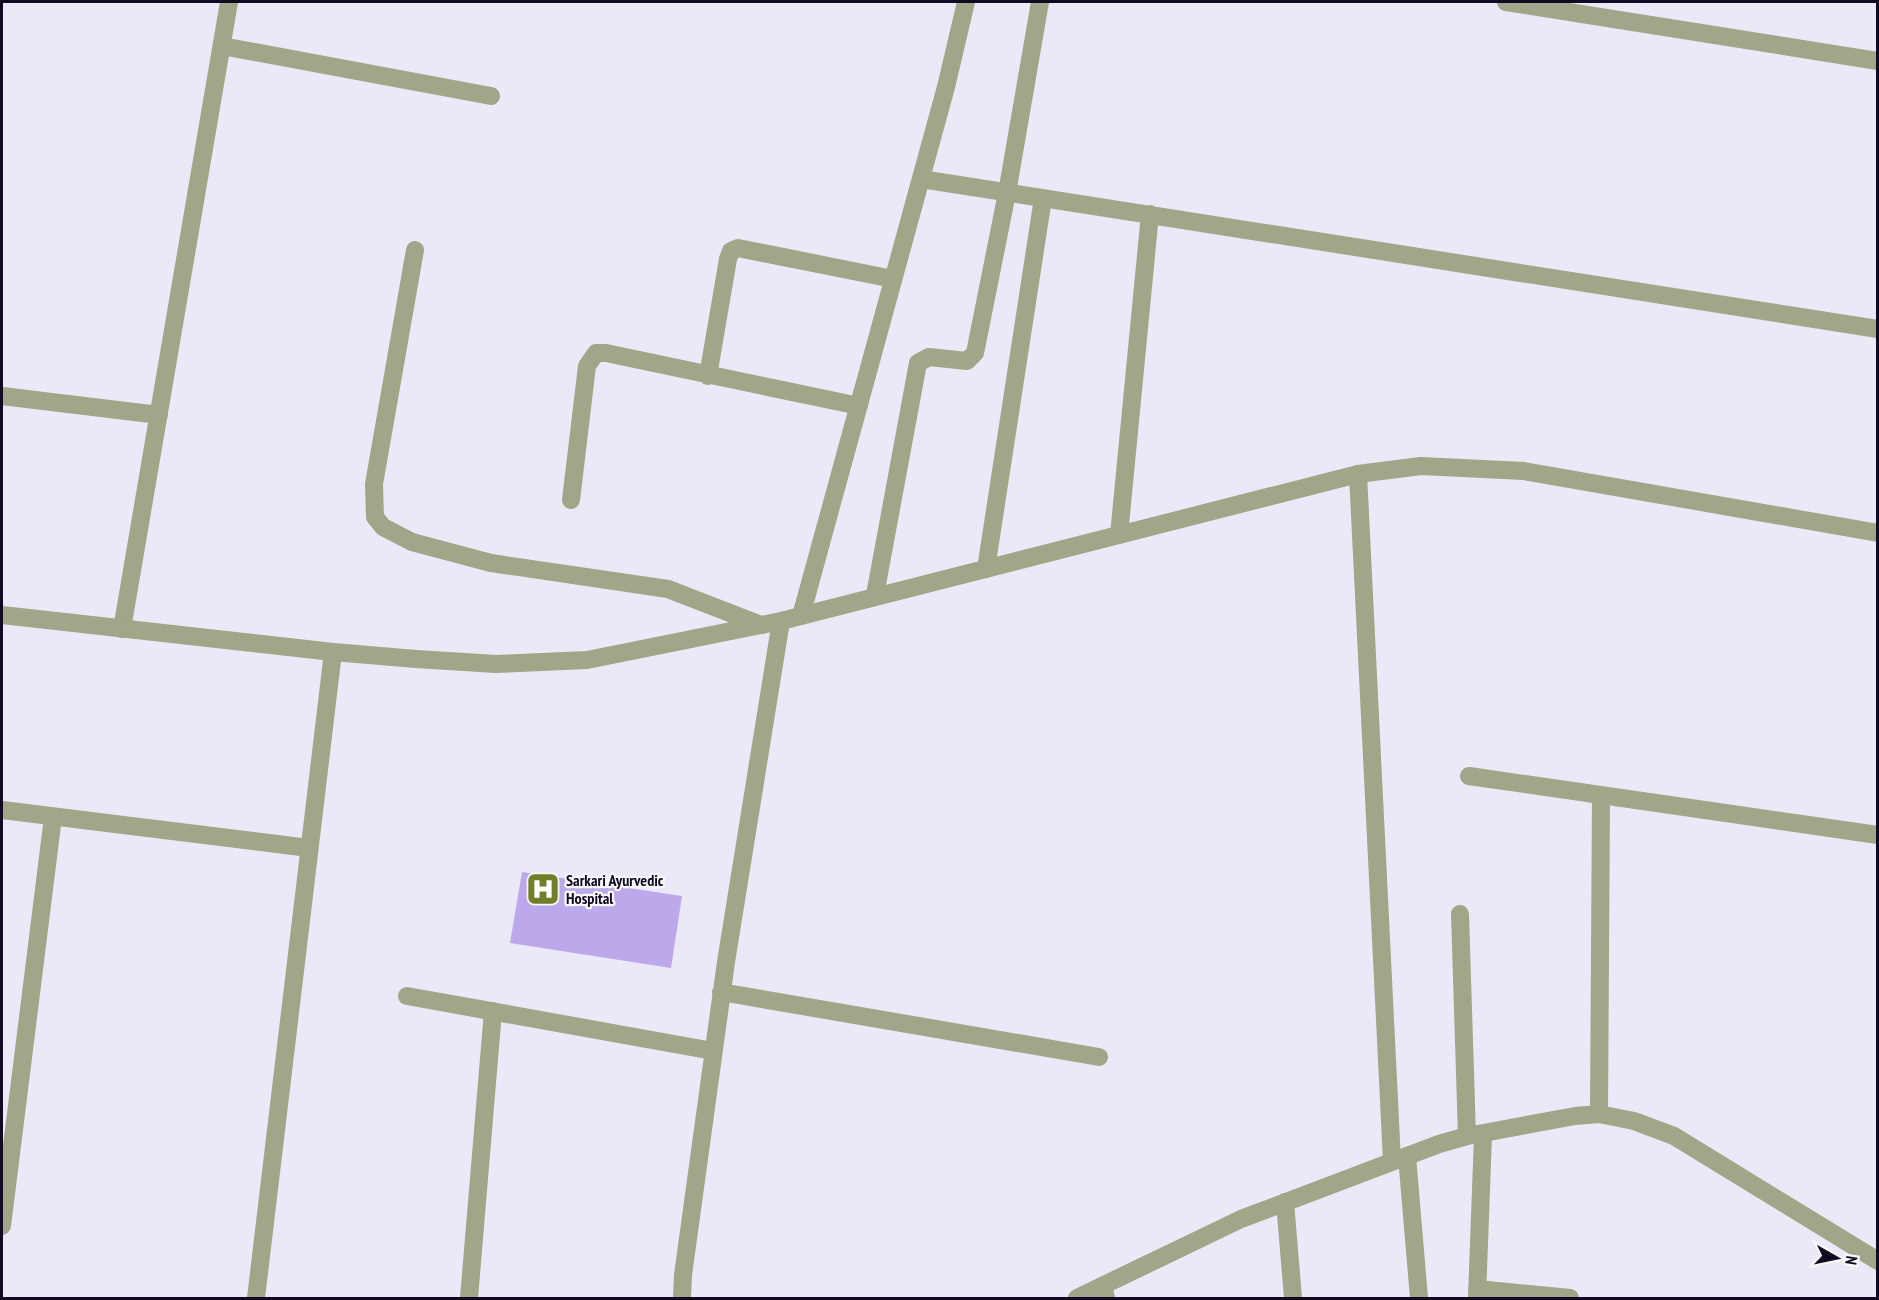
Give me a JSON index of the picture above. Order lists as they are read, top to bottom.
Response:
{
  "places": {
    "hospital": ["Sarkari Ayurvedic Hospital"]
  },
  "north": "right"
}
